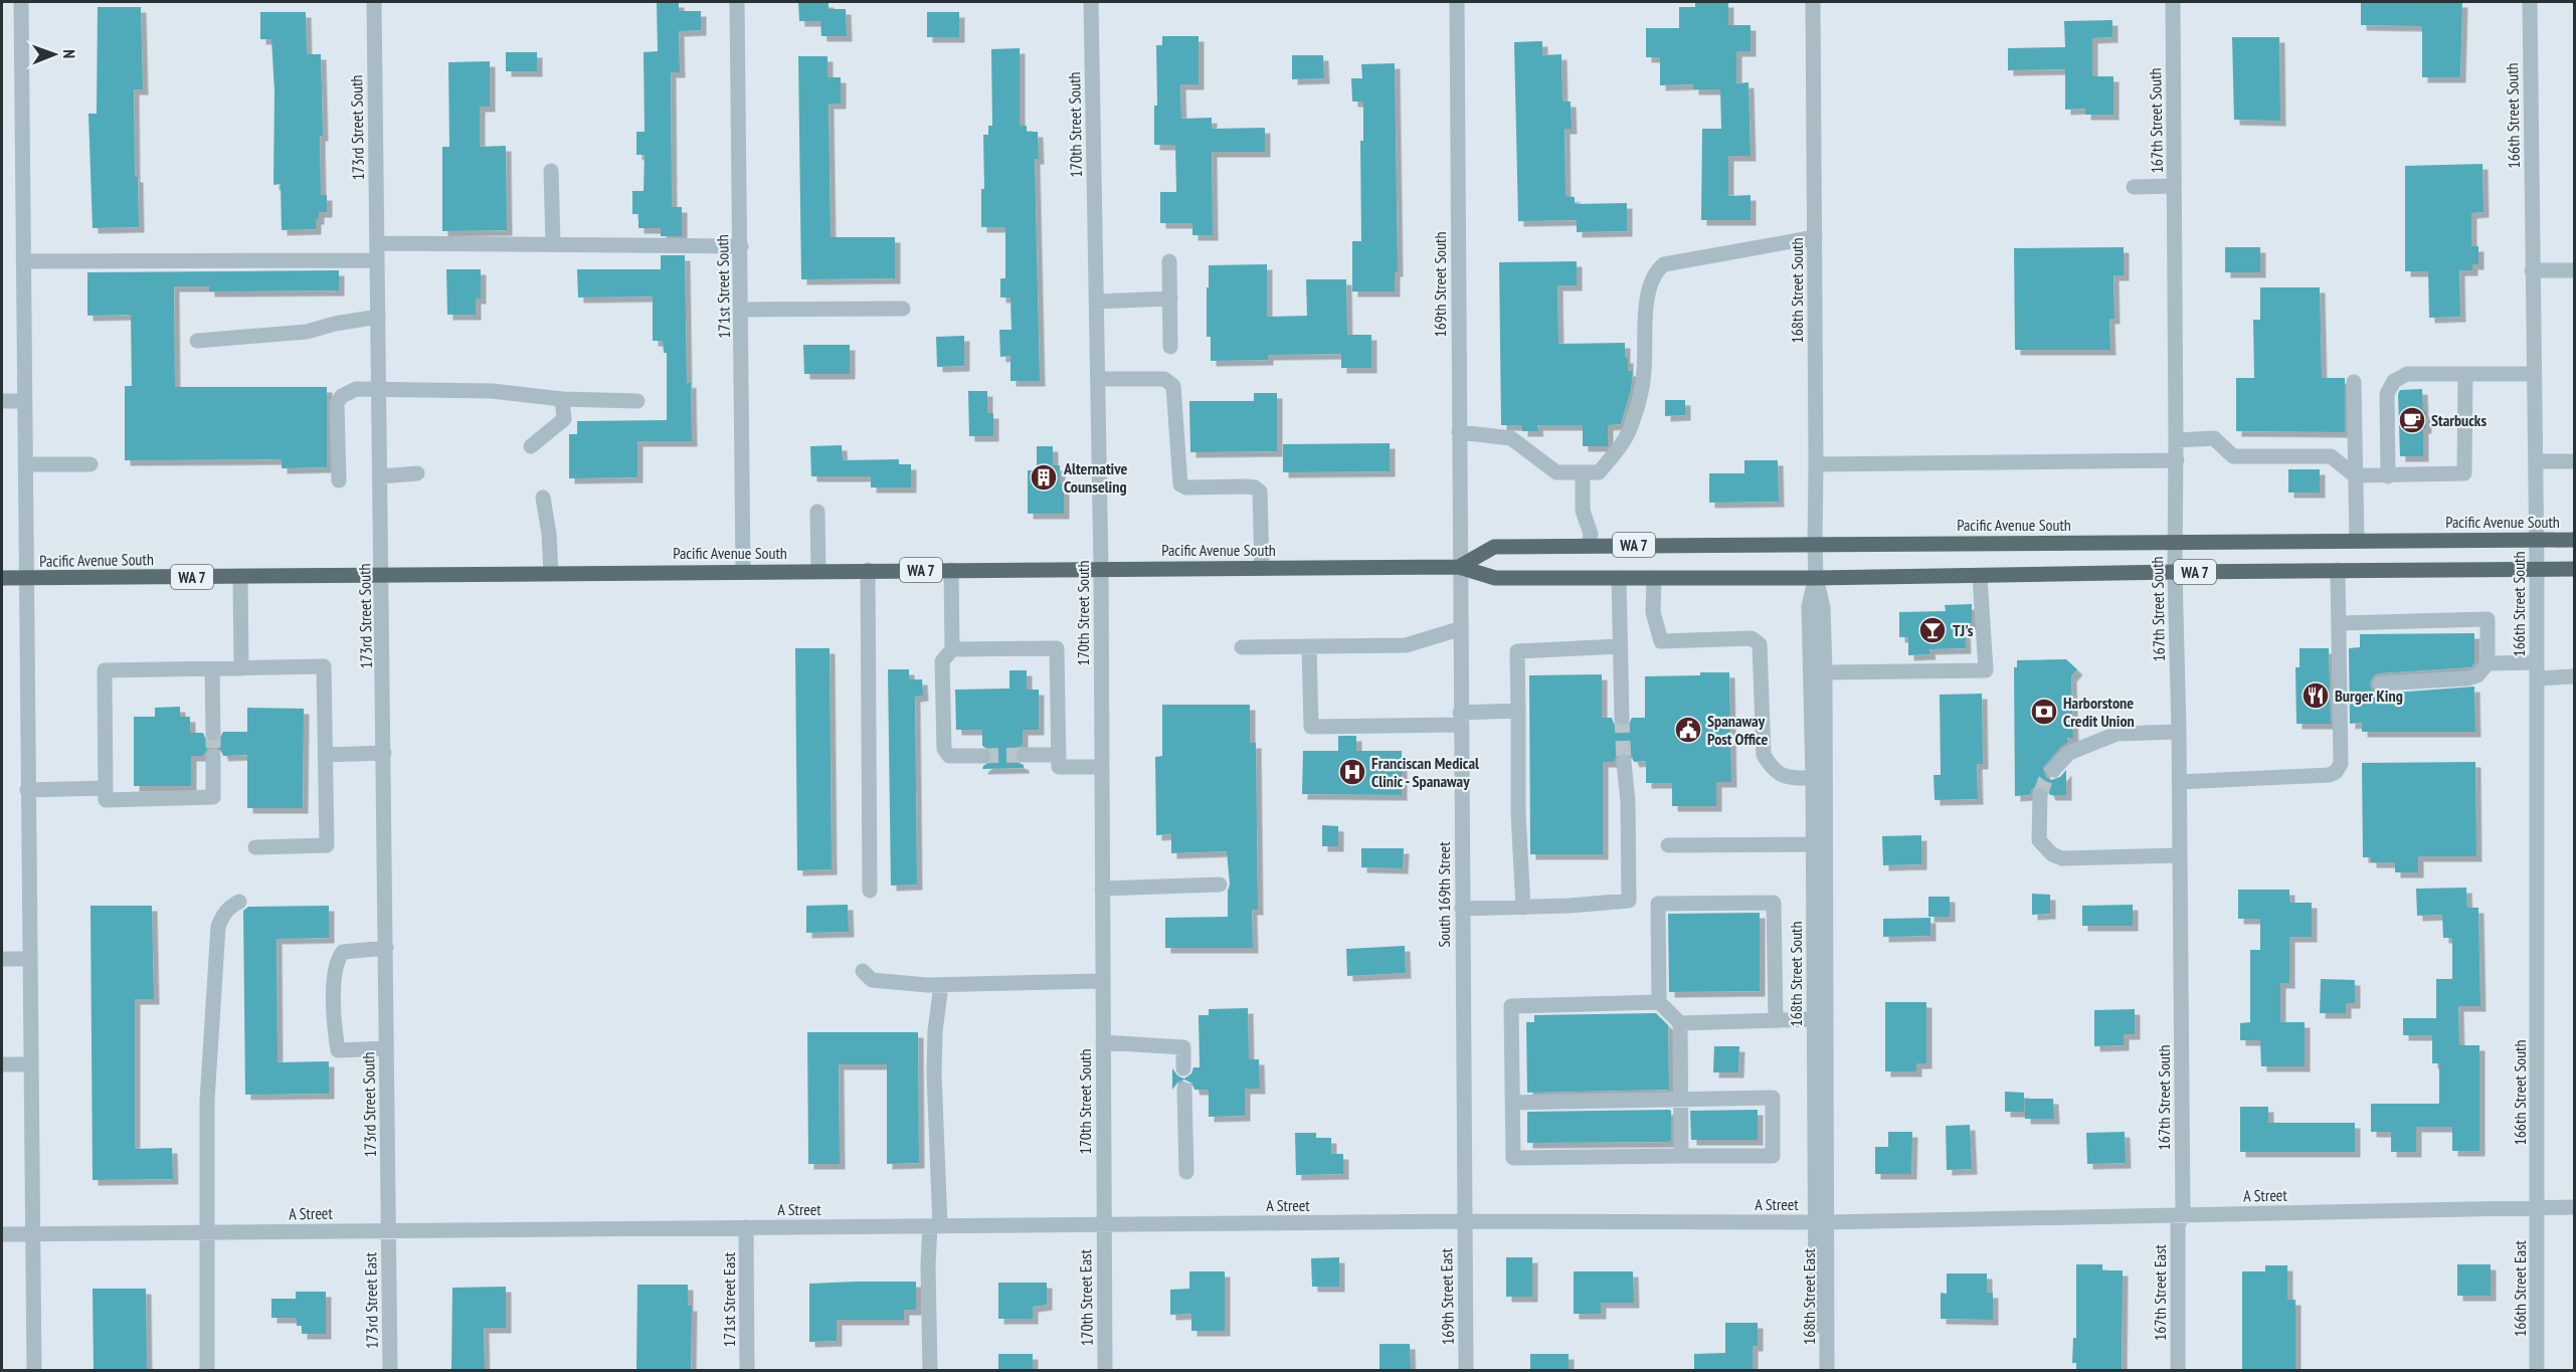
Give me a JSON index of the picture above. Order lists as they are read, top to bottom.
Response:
{
  "streets": {
    "main road": ["Pacific Avenue South", "WA 7"],
    "street": [
      "166th Street South",
      "167th Street South",
      "170th Street South",
      "173rd Street South",
      "169th Street South",
      "171st Street South",
      "168th Street South",
      "South 169th Street",
      "A Street",
      "166th Street East",
      "167th Street East",
      "169th Street East",
      "168th Street East",
      "170th Street East",
      "171st Street East",
      "173rd Street East"
    ]
  },
  "crossings": [
    ["166th Street South", "Pacific Avenue South"],
    ["166th Street South", "A Street"],
    ["166th Street South", "166th Street East"],
    ["167th Street South", "Pacific Avenue South"],
    ["167th Street South", "A Street"],
    ["167th Street South", "167th Street East"],
    ["170th Street South", "Pacific Avenue South"],
    ["170th Street South", "A Street"],
    ["170th Street South", "170th Street East"],
    ["173rd Street South", "Pacific Avenue South"],
    ["173rd Street South", "A Street"],
    ["173rd Street South", "173rd Street East"],
    ["169th Street South", "Pacific Avenue South"],
    ["169th Street South", "South 169th Street"],
    ["171st Street South", "Pacific Avenue South"],
    ["168th Street South", "Pacific Avenue South"],
    ["168th Street South", "A Street"],
    ["168th Street South", "168th Street East"],
    ["Pacific Avenue South", "South 169th Street"],
    ["South 169th Street", "A Street"],
    ["South 169th Street", "169th Street East"],
    ["A Street", "166th Street East"],
    ["A Street", "167th Street East"],
    ["A Street", "169th Street East"],
    ["A Street", "168th Street East"],
    ["A Street", "170th Street East"],
    ["A Street", "171st Street East"],
    ["A Street", "173rd Street East"]
  ],
  "places": {
    "cafe": ["Starbucks"],
    "building": ["Alternative Counseling"],
    "bar": ["TJ's"],
    "restaurant": ["Burger King"],
    "bank": ["Harborstone Credit Union"],
    "public building": ["Spanaway Post Office"],
    "hospital": ["Franciscan Medical Clinic - Spanaway"]
  },
  "north": "right"
}
